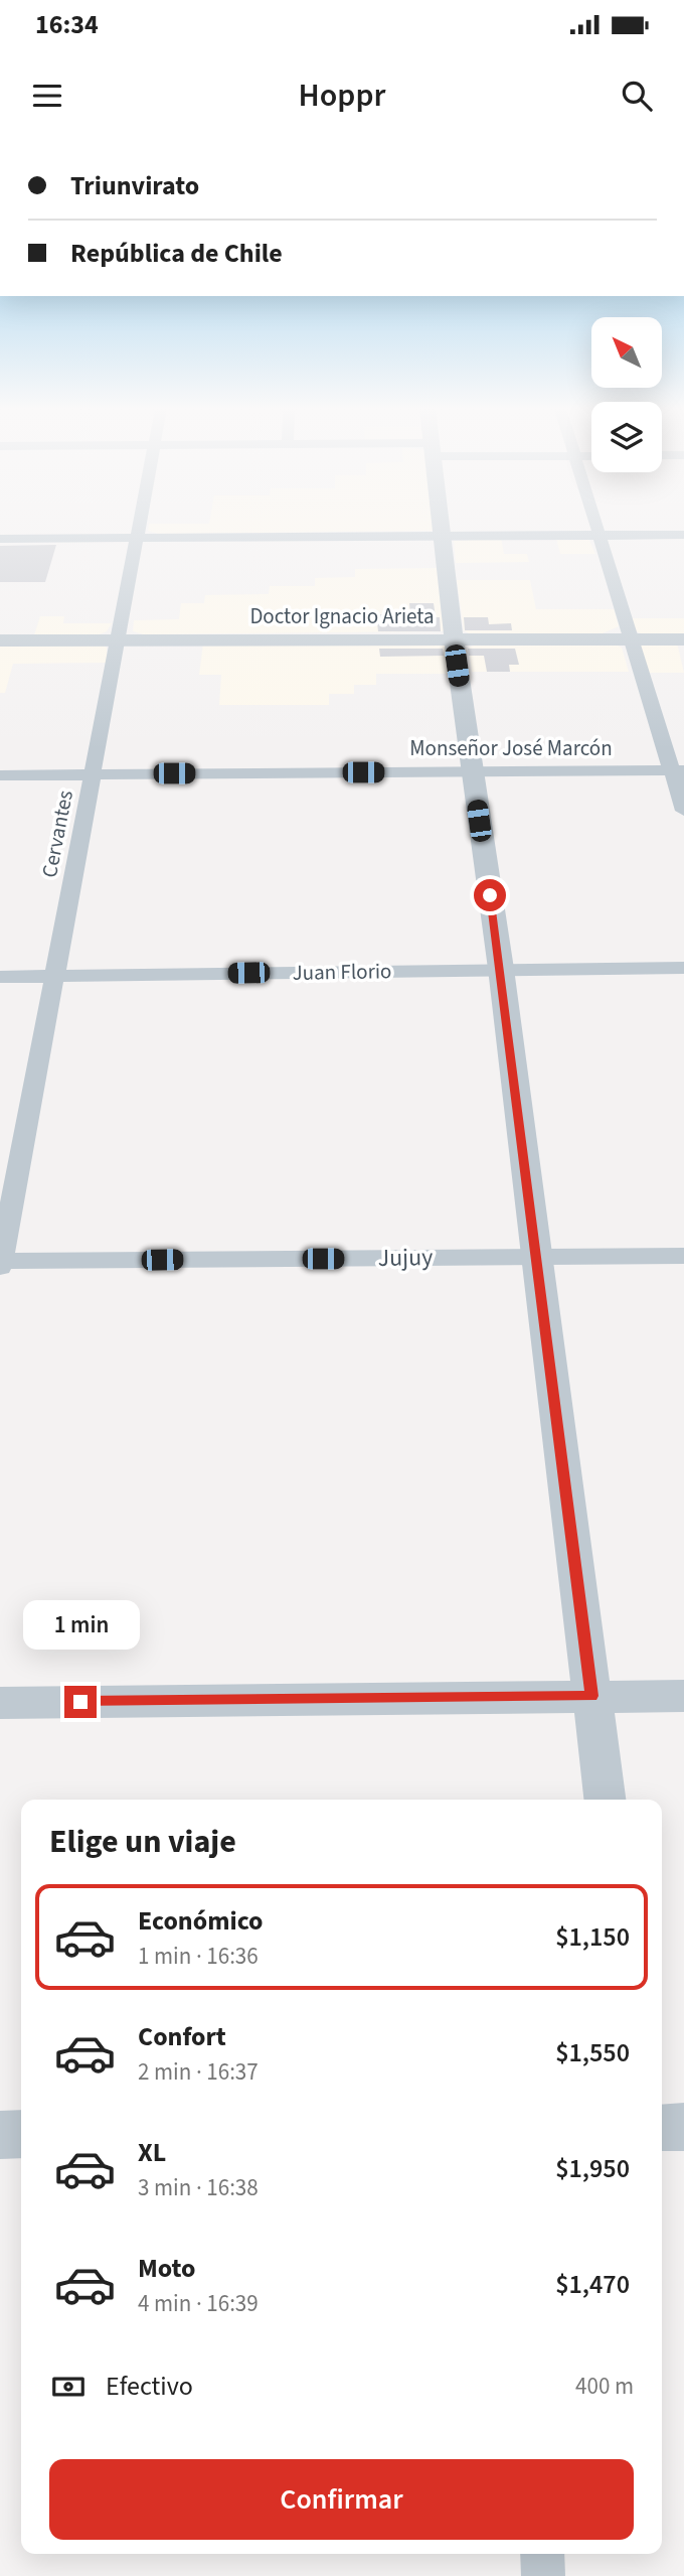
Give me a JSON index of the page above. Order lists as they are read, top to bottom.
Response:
{
  "streets": {
    "street": [
      "Doctor Ignacio Arieta",
      "Monseñor José Marcón",
      "Cervantes",
      "Juan Florio",
      "Jujuy"
    ]
  },
  "crossings": [
    ["Doctor Ignacio Arieta", "Cervantes"],
    ["Monseñor José Marcón", "Cervantes"],
    ["Cervantes", "Juan Florio"],
    ["Cervantes", "Jujuy"]
  ],
  "north": "top left",
  "page": {
    "status": "16:34",
    "header": "Hoppr",
    "banner": ["Triunvirato", "República de Chile"],
    "bubble": "1 min",
    "heading": "Elige un viaje",
    "list": [
      {
        "name": "Económico",
        "note": "1 min · 16:36",
        "value": "$1,150"
      },
      {
        "name": "Confort",
        "note": "2 min · 16:37",
        "value": "$1,550"
      },
      {
        "name": "XL",
        "note": "3 min · 16:38",
        "value": "$1,950"
      },
      {
        "name": "Moto",
        "note": "4 min · 16:39",
        "value": "$1,470"
      }
    ],
    "pay": ["Efectivo", "400 m"],
    "buttons": "Confirmar"
  }
}
